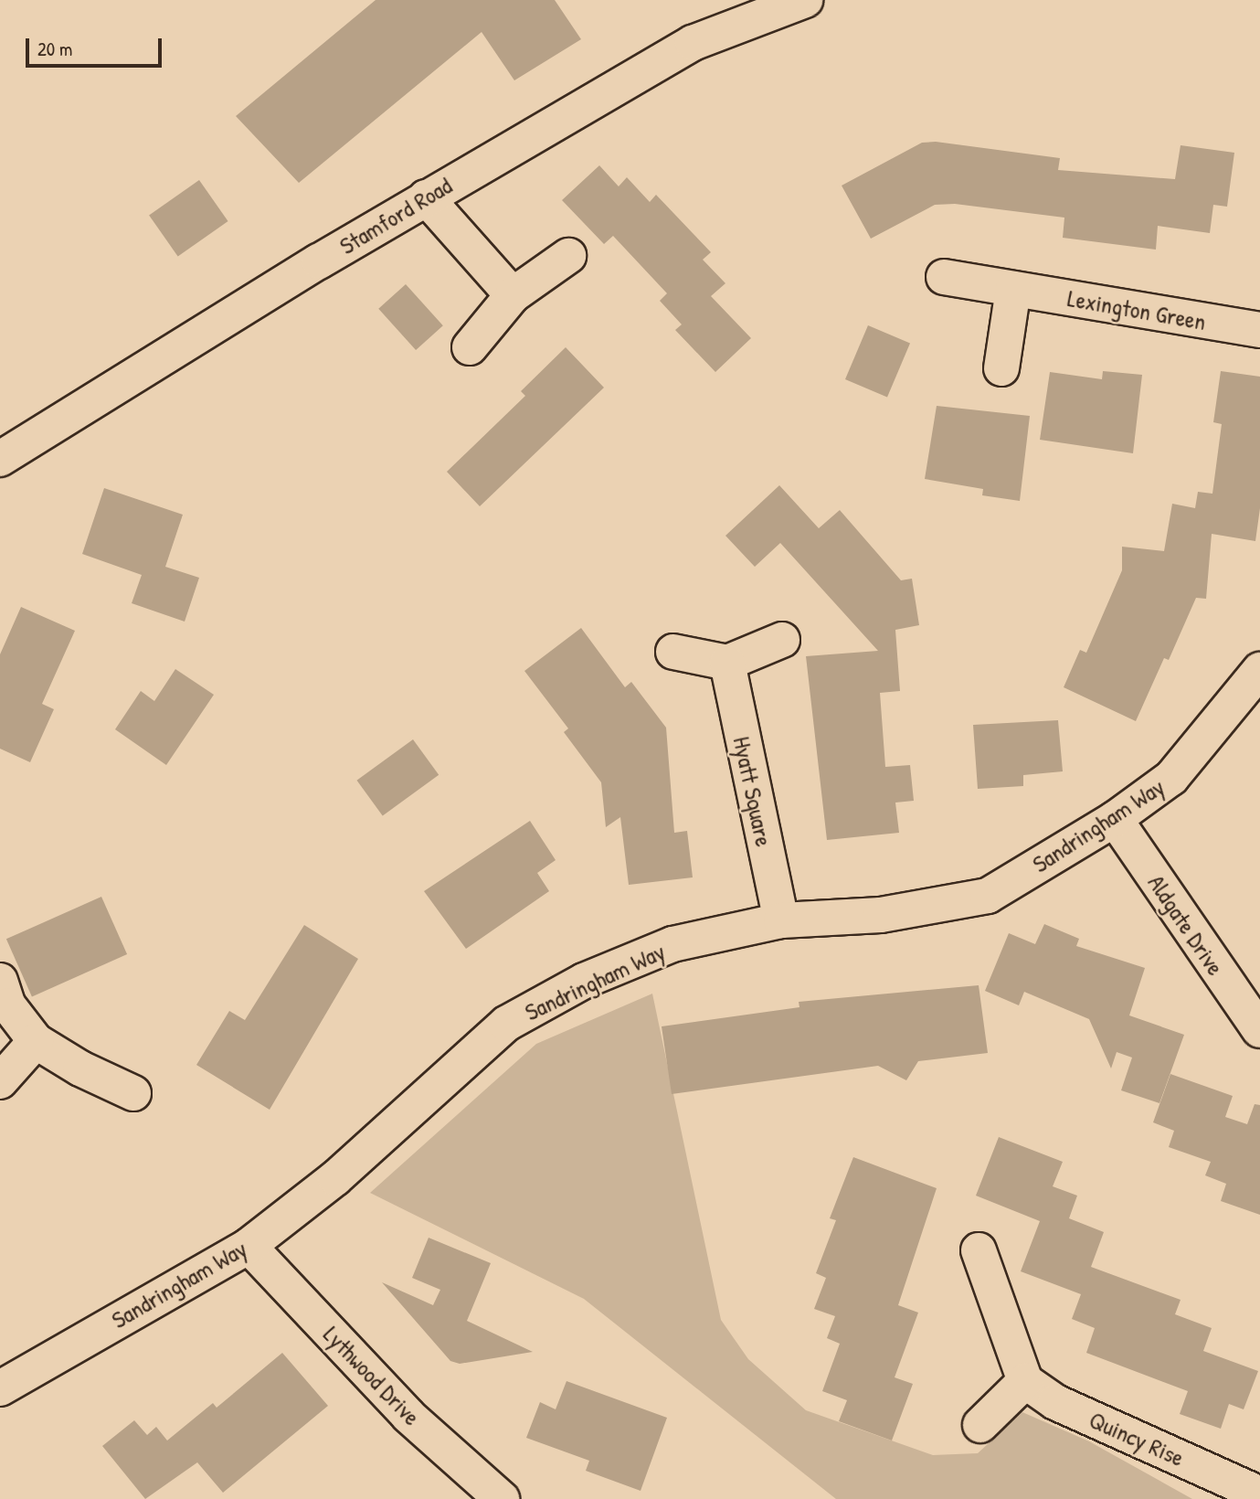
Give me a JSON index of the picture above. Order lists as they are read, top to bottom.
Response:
{
  "streets": {
    "street": [
      "Stamford Road",
      "Lexington Green",
      "Hyatt Square",
      "Sandringham Way",
      "Aldgate Drive",
      "Lythwood Drive",
      "Quincy Rise"
    ]
  },
  "crossings": [
    ["Hyatt Square", "Sandringham Way"],
    ["Sandringham Way", "Aldgate Drive"],
    ["Sandringham Way", "Lythwood Drive"]
  ],
  "scale_bar": "20 m"
}
